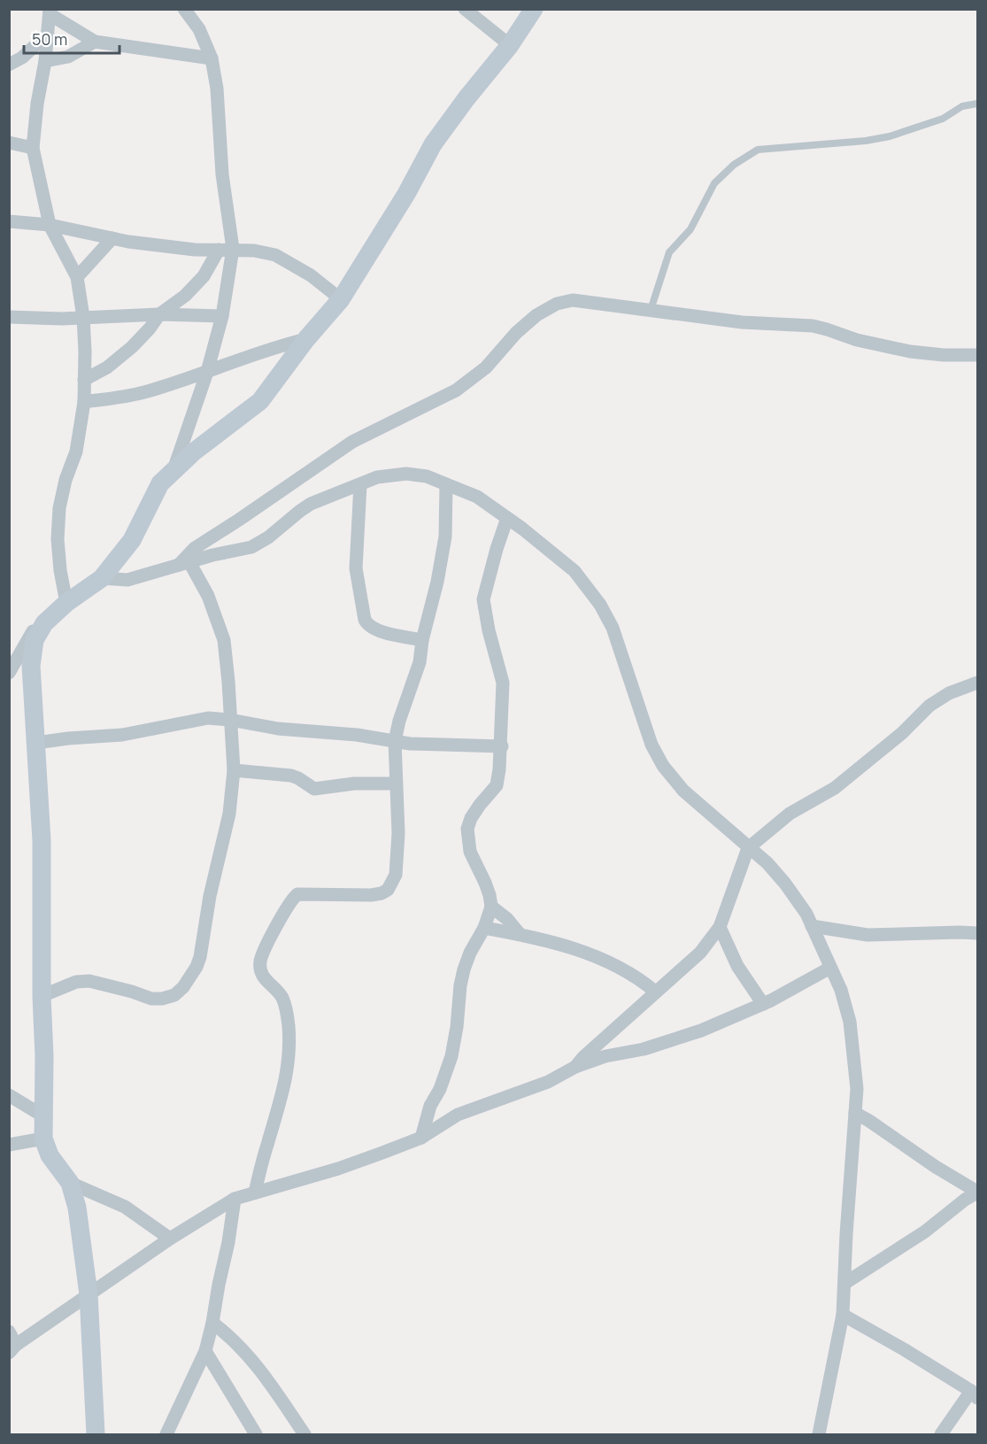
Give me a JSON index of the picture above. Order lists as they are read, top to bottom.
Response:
{
  "scale_bar": "50 m"
}
